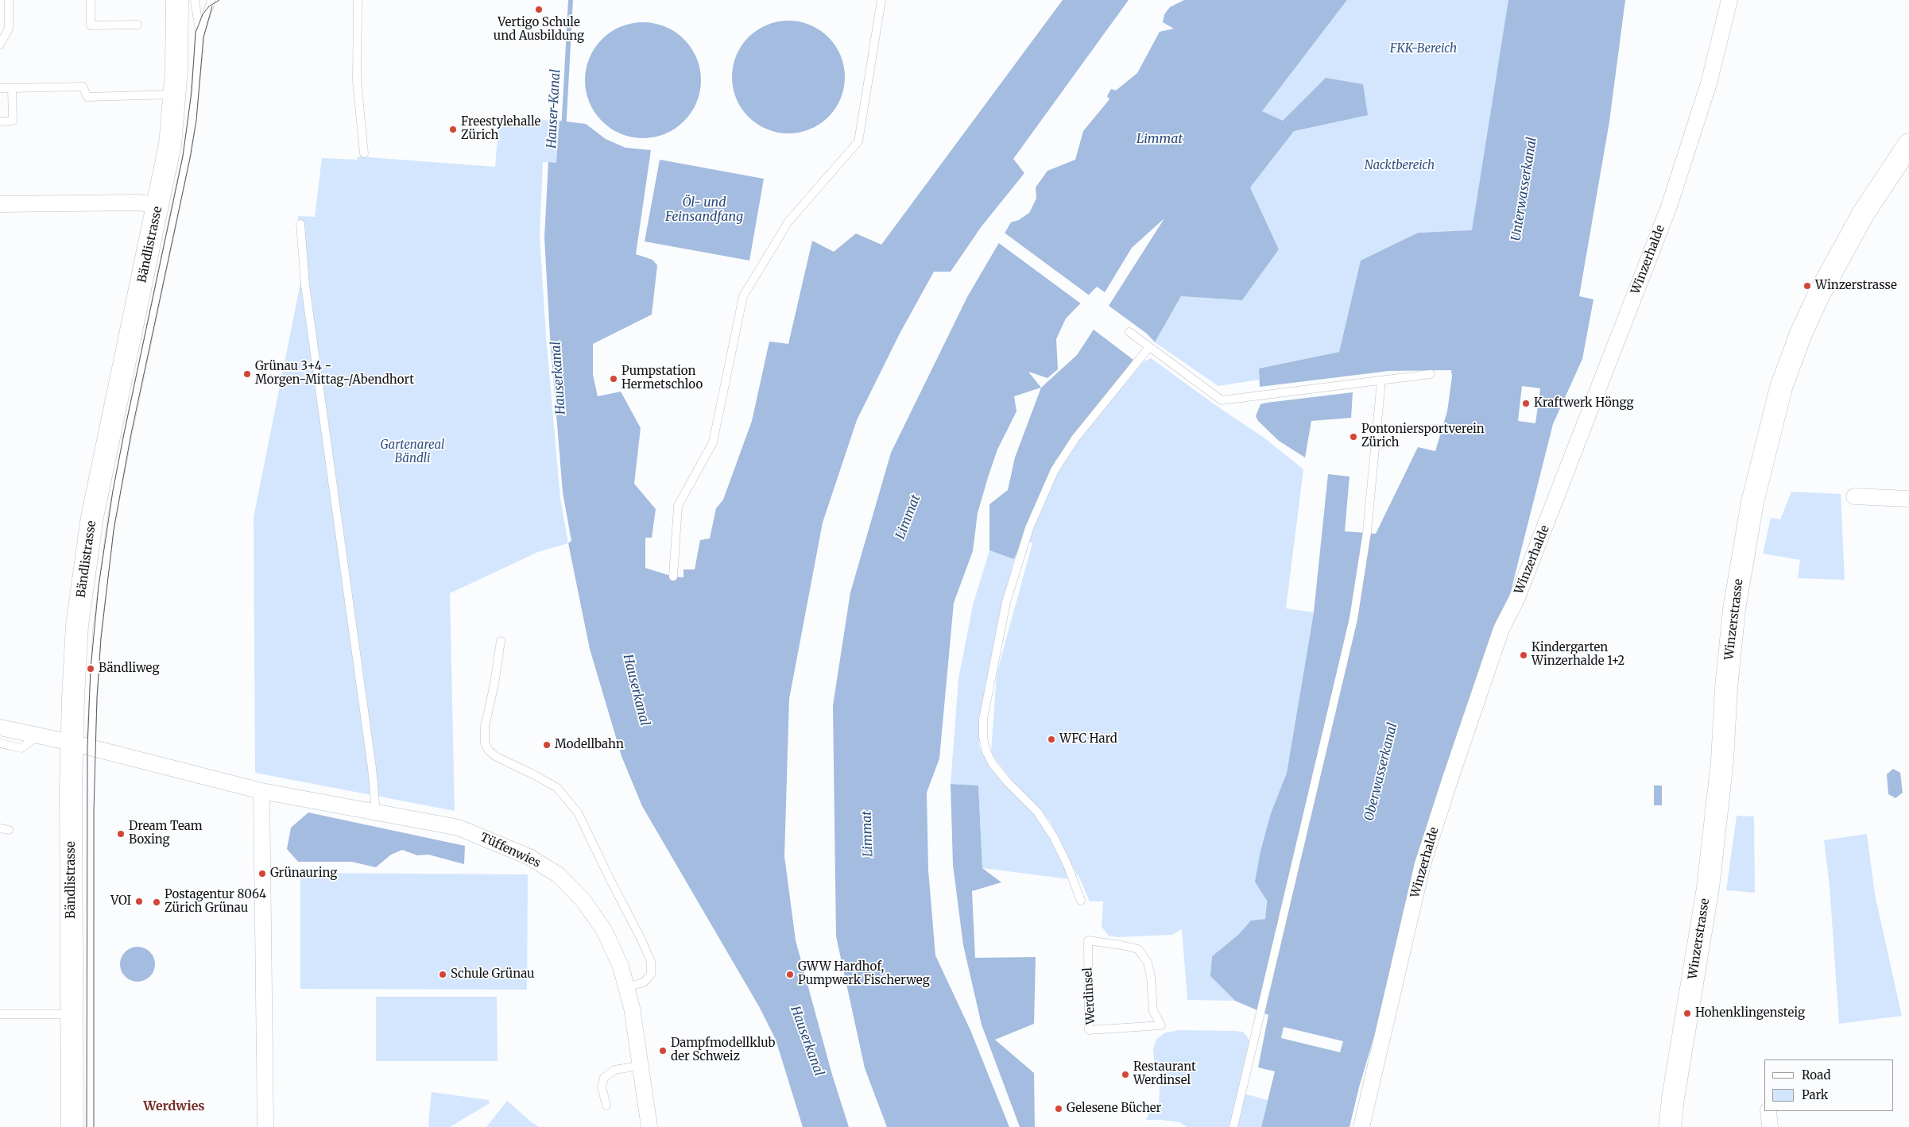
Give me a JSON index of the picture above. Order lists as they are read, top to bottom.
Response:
{
  "streets": {
    "street": [
      "Bändlistrasse",
      "Winzerhalde",
      "Winzerstrasse",
      "Tüffenwies"
    ],
    "lane": ["Werdinsel"]
  },
  "districts": ["Werdwies"],
  "water": [
    "Hauser-Kanal",
    "Limmat",
    "Unterwasserkanal",
    "Öl- und Feinsandfang",
    "Hauserkanal",
    "Oberwasserkanal"
  ],
  "parks": ["FKK-Bereich", "Nacktbereich", "Gartenareal Bändli"],
  "places": [
    "Vertigo Schule und Ausbildung",
    "Freestylehalle Zürich",
    "Winzerstrasse",
    "Grünau 3+4 - Morgen-Mittag-/Abendhort",
    "Pumpstation Hermetschloo",
    "Kraftwerk Höngg",
    "Pontoniersportverein Zürich",
    "Kindergarten Winzerhalde 1+2",
    "Bändliweg",
    "WFC Hard",
    "Modellbahn",
    "Dream Team Boxing",
    "Grünauring",
    "VOI",
    "Postagentur 8064 Zürich Grünau",
    "Schule Grünau",
    "GWW Hardhof, Pumpwerk Fischerweg",
    "Hohenklingensteig",
    "Dampfmodellklub der Schweiz",
    "Restaurant Werdinsel",
    "Gelesene Bücher"
  ],
  "legend": ["Road", "Park"]
}
